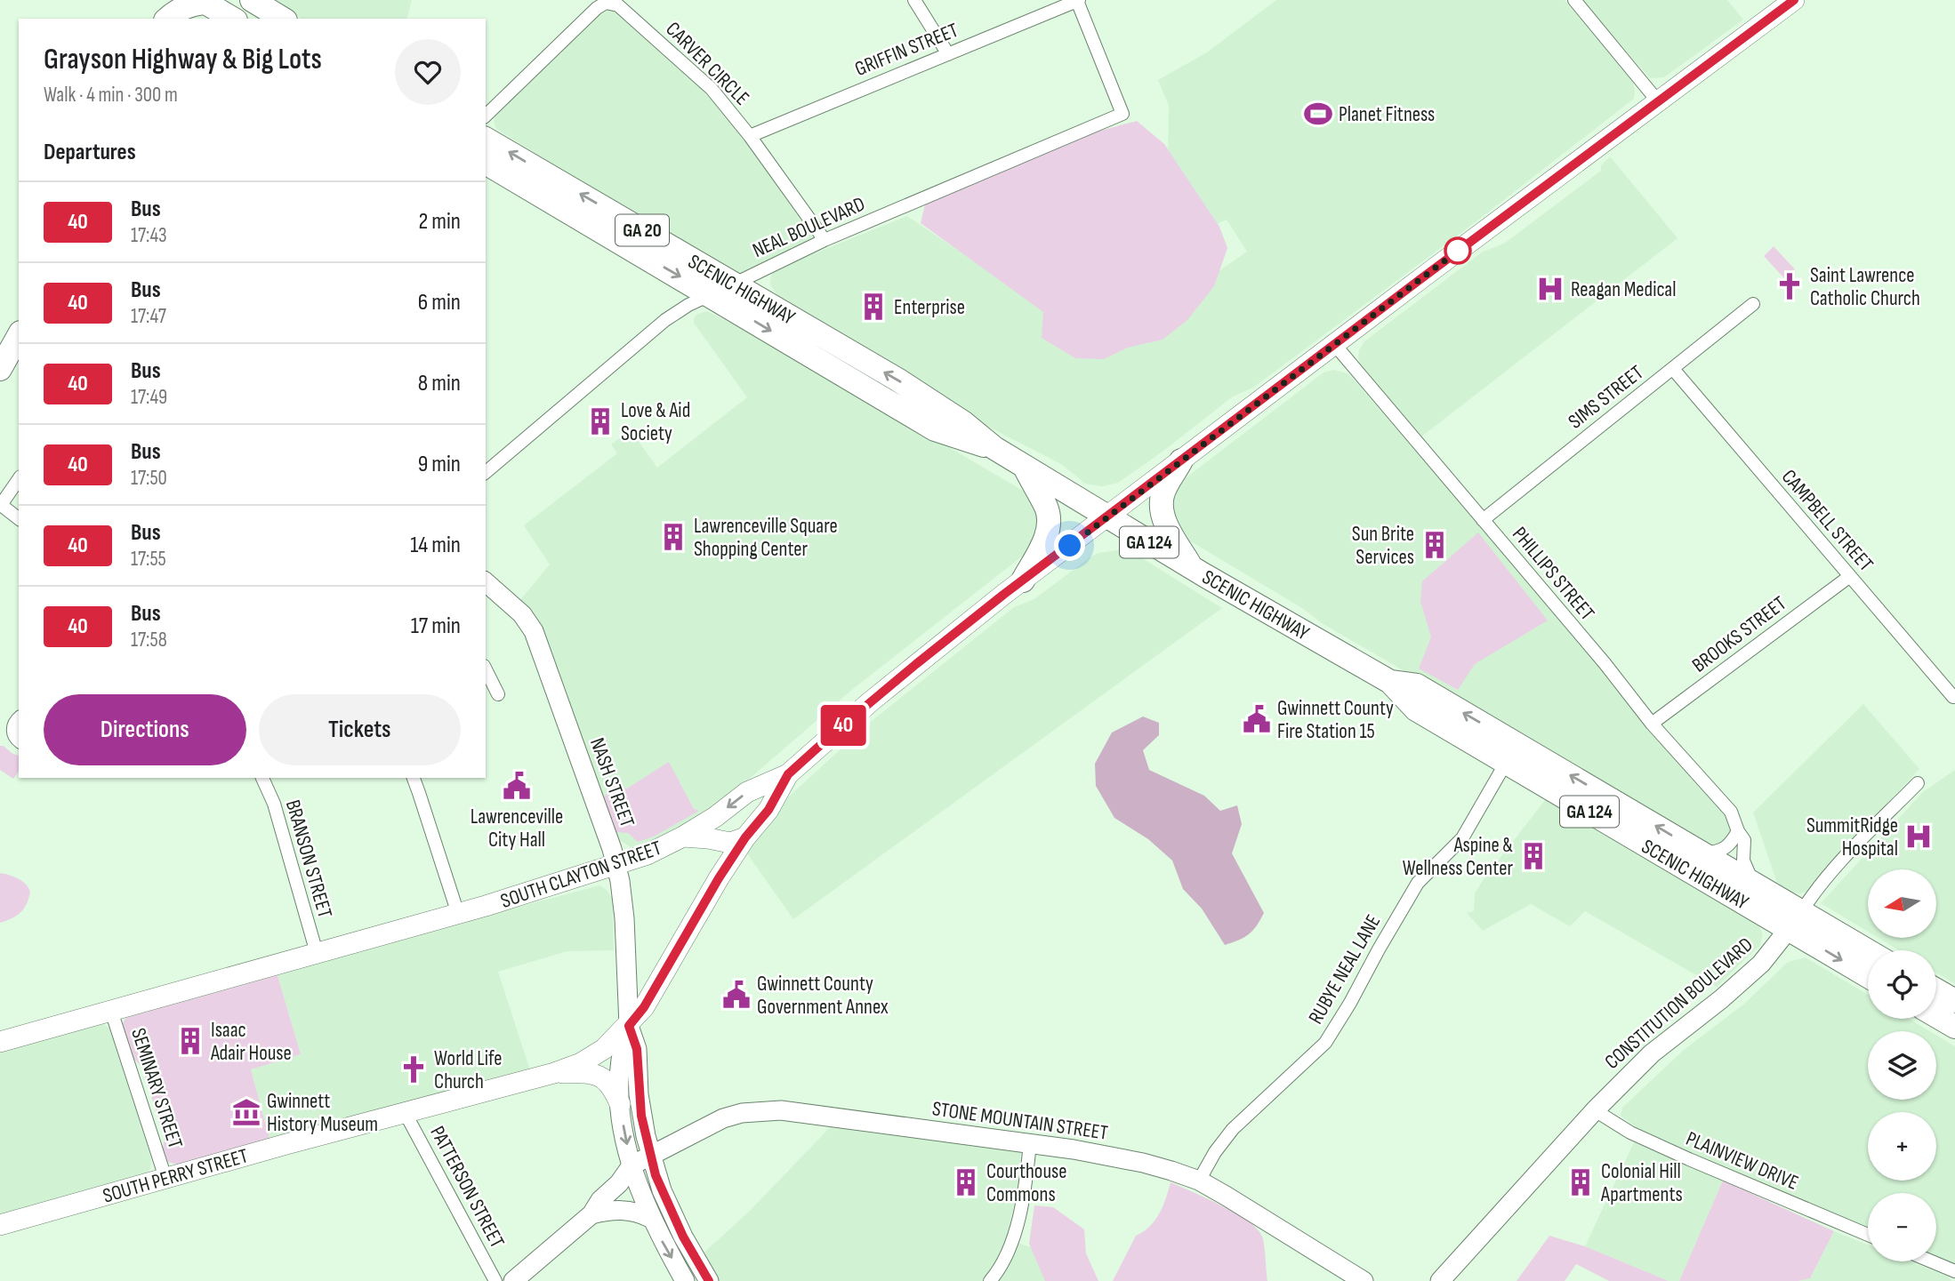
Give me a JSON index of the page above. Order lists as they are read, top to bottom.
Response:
{
  "streets": {
    "highway": ["GA 20", "SCENIC HIGHWAY", "GA 124"],
    "main road": ["SOUTH CLAYTON STREET", "SOUTH PERRY STREET"],
    "street": [
      "GRIFFIN STREET",
      "CARVER CIRCLE",
      "NEAL BOULEVARD",
      "SIMS STREET",
      "CAMPBELL STREET",
      "PHILLIPS STREET",
      "BROOKS STREET",
      "NASH STREET",
      "BRANSON STREET",
      "RUBYE NEAL LANE",
      "CONSTITUTION BOULEVARD",
      "SEMINARY STREET",
      "STONE MOUNTAIN STREET",
      "PLAINVIEW DRIVE",
      "PATTERSON STREET"
    ]
  },
  "crossings": [
    ["GRIFFIN STREET", "CARVER CIRCLE"],
    ["GRIFFIN STREET", "NEAL BOULEVARD"],
    ["CARVER CIRCLE", "NEAL BOULEVARD"],
    ["NEAL BOULEVARD", "SCENIC HIGHWAY"],
    ["SCENIC HIGHWAY", "PHILLIPS STREET"],
    ["SCENIC HIGHWAY", "SOUTH CLAYTON STREET"],
    ["SCENIC HIGHWAY", "RUBYE NEAL LANE"],
    ["SCENIC HIGHWAY", "CONSTITUTION BOULEVARD"],
    ["SIMS STREET", "CAMPBELL STREET"],
    ["SIMS STREET", "PHILLIPS STREET"],
    ["CAMPBELL STREET", "BROOKS STREET"],
    ["PHILLIPS STREET", "BROOKS STREET"],
    ["PHILLIPS STREET", "SOUTH CLAYTON STREET"],
    ["NASH STREET", "SOUTH CLAYTON STREET"],
    ["NASH STREET", "STONE MOUNTAIN STREET"],
    ["NASH STREET", "SOUTH PERRY STREET"],
    ["BRANSON STREET", "SOUTH CLAYTON STREET"],
    ["SOUTH CLAYTON STREET", "SEMINARY STREET"],
    ["SOUTH CLAYTON STREET", "SOUTH PERRY STREET"],
    ["RUBYE NEAL LANE", "STONE MOUNTAIN STREET"],
    ["CONSTITUTION BOULEVARD", "PLAINVIEW DRIVE"],
    ["SEMINARY STREET", "SOUTH PERRY STREET"],
    ["SOUTH PERRY STREET", "PATTERSON STREET"]
  ],
  "places": {
    "sports": ["Planet Fitness"],
    "church": ["Saint Lawrence Catholic Church", "World Life Church"],
    "hospital": ["Reagan Medical", "SummitRidge Hospital"],
    "building": [
      "Enterprise",
      "Love & Aid Society",
      "Lawrenceville Square Shopping Center",
      "Sun Brite Services",
      "Aspine & Wellness Center",
      "Isaac Adair House",
      "Courthouse Commons",
      "Colonial Hill Apartments"
    ],
    "public building": ["Gwinnett County Fire Station 15", "Lawrenceville City Hall", "Gwinnett County Government Annex"],
    "museum": ["Gwinnett History Museum"]
  },
  "lines": ["bus line 40"],
  "north": "left",
  "page": {
    "on_map": "40",
    "heading": [
      ["Grayson Highway & Big Lots", "Walk · 4 min · 300 m"],
      "Departures"
    ],
    "list": [
      {
        "mark": "40",
        "name": "Bus",
        "note": "17:43",
        "value": "2 min"
      },
      {
        "mark": "40",
        "name": "Bus",
        "note": "17:47",
        "value": "6 min"
      },
      {
        "mark": "40",
        "name": "Bus",
        "note": "17:49",
        "value": "8 min"
      },
      {
        "mark": "40",
        "name": "Bus",
        "note": "17:50",
        "value": "9 min"
      },
      {
        "mark": "40",
        "name": "Bus",
        "note": "17:55",
        "value": "14 min"
      },
      {
        "mark": "40",
        "name": "Bus",
        "note": "17:58",
        "value": "17 min"
      }
    ],
    "buttons": ["Directions", "Tickets"],
    "map_buttons": ["+", "−"]
  }
}
